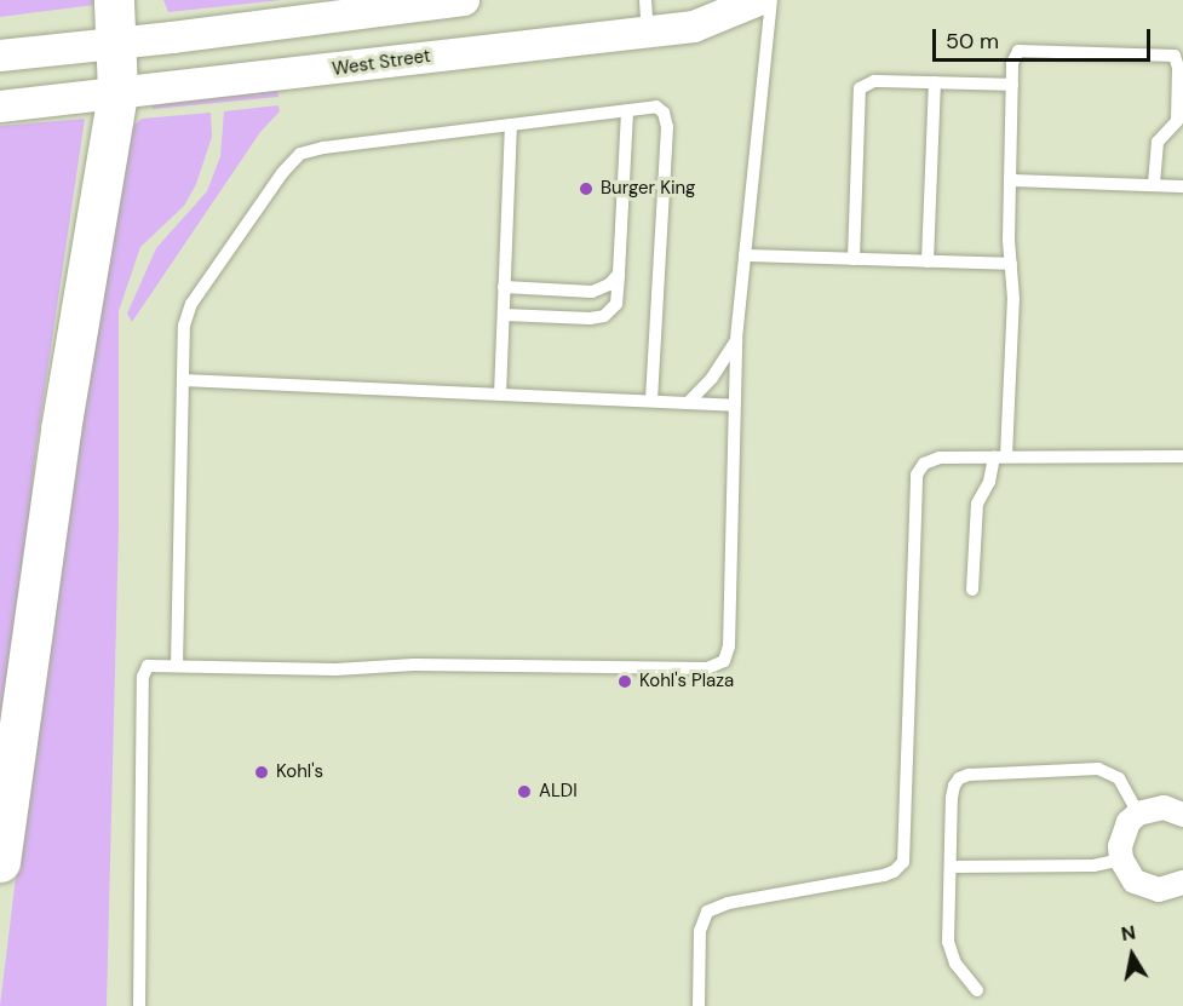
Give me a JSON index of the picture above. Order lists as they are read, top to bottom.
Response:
{
  "streets": {
    "street": ["West Street"]
  },
  "places": [
    "Burger King",
    "Kohl's Plaza",
    "Kohl's",
    "ALDI"
  ],
  "scale_bar": "50 m",
  "north": "top"
}
